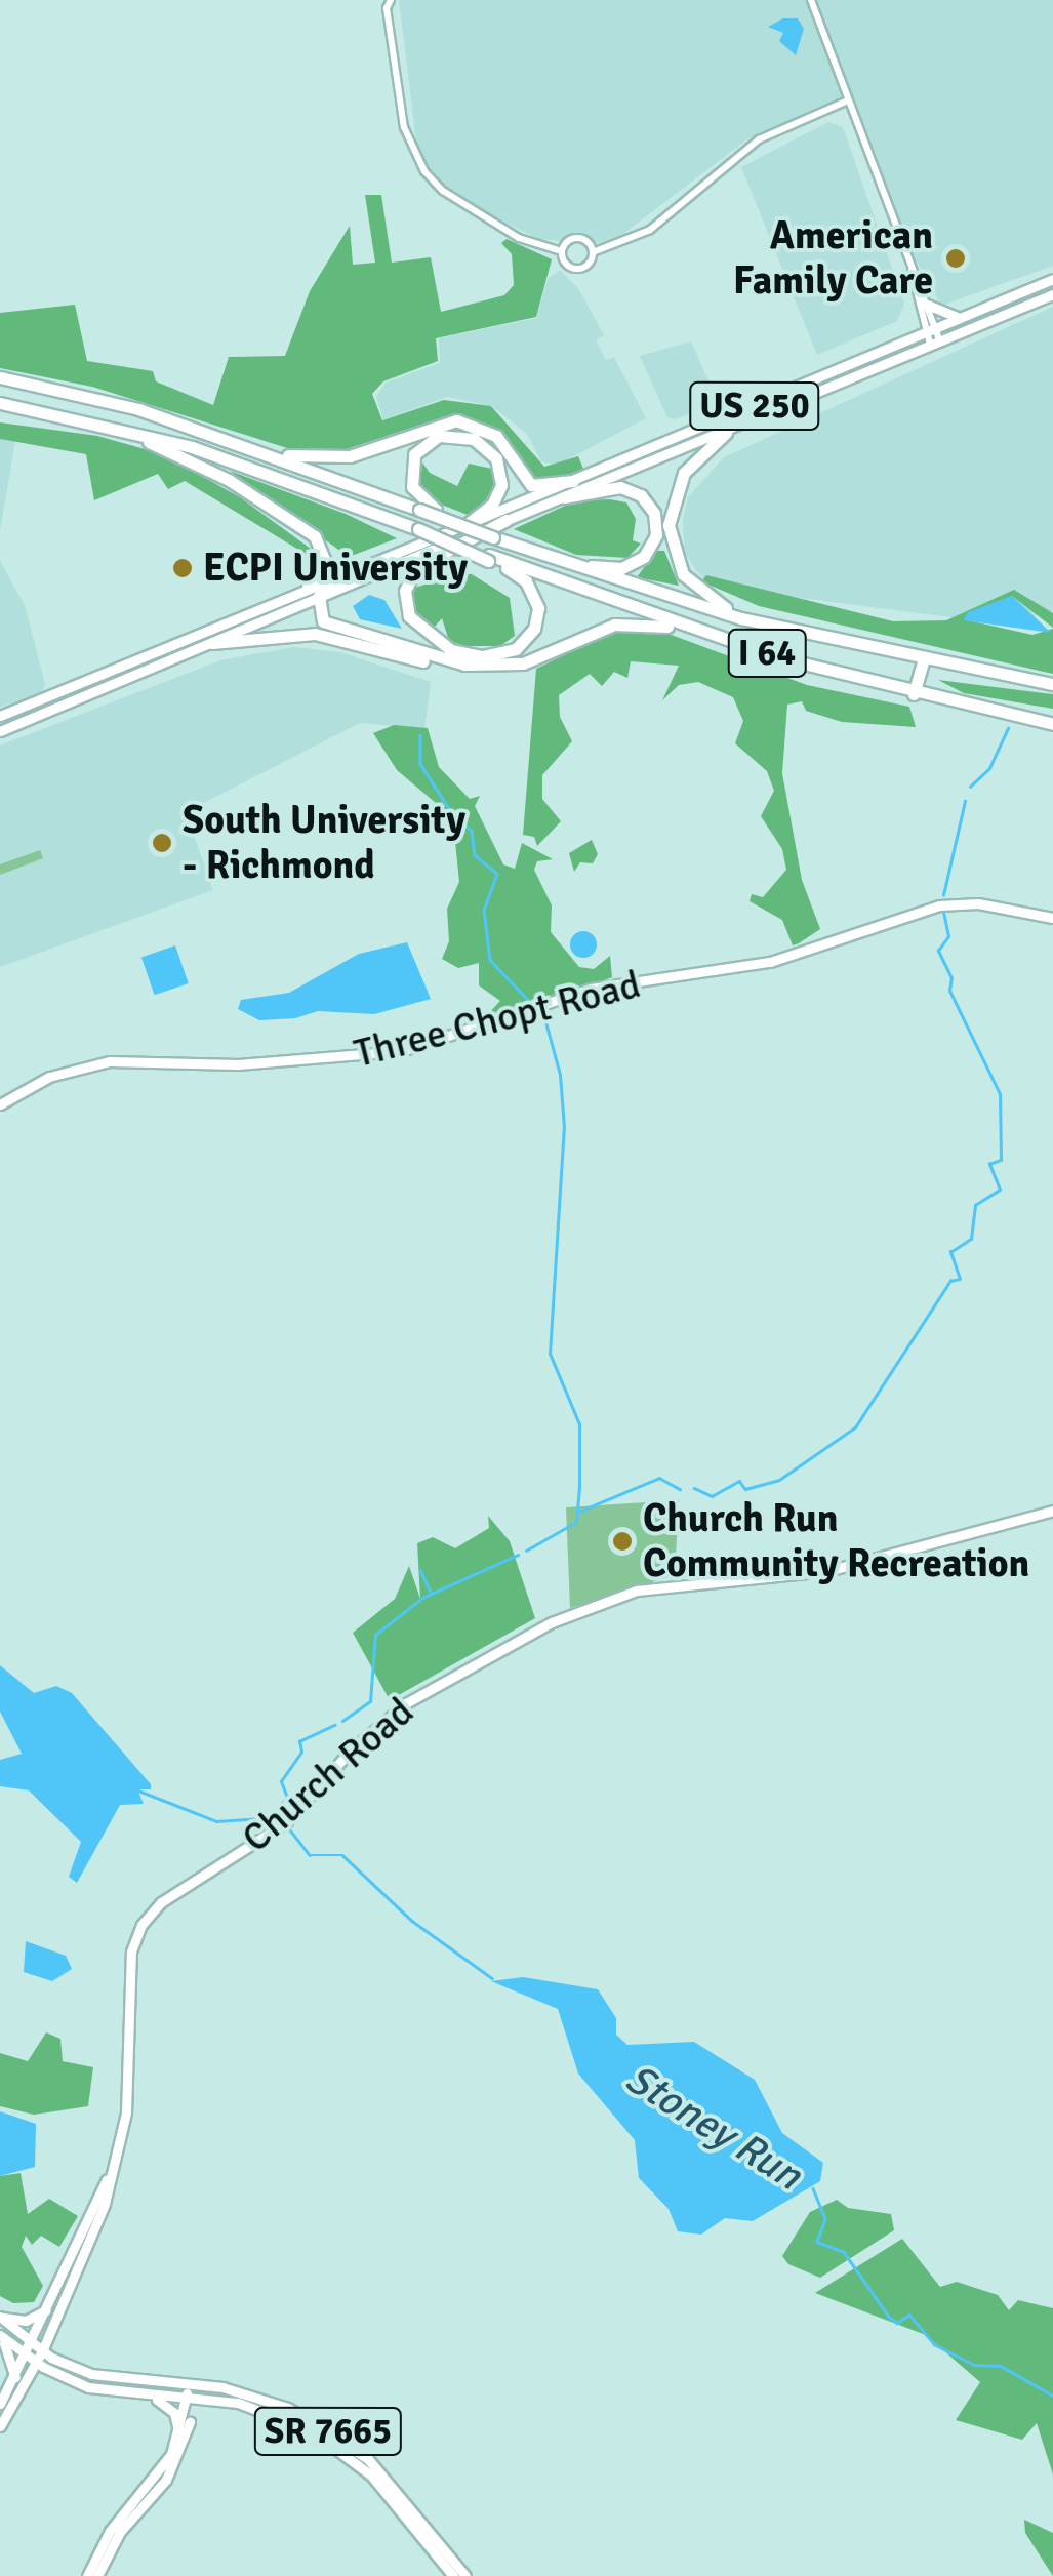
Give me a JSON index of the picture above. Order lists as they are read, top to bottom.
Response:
{
  "streets": {
    "highway": ["I 64"],
    "main road": [
      "US 250",
      "Three Chopt Road",
      "Church Road",
      "SR 7665"
    ]
  },
  "water": ["Stoney Run"],
  "places": [
    "American Family Care",
    "ECPI University",
    "South University - Richmond",
    "Church Run Community Recreation"
  ]
}
